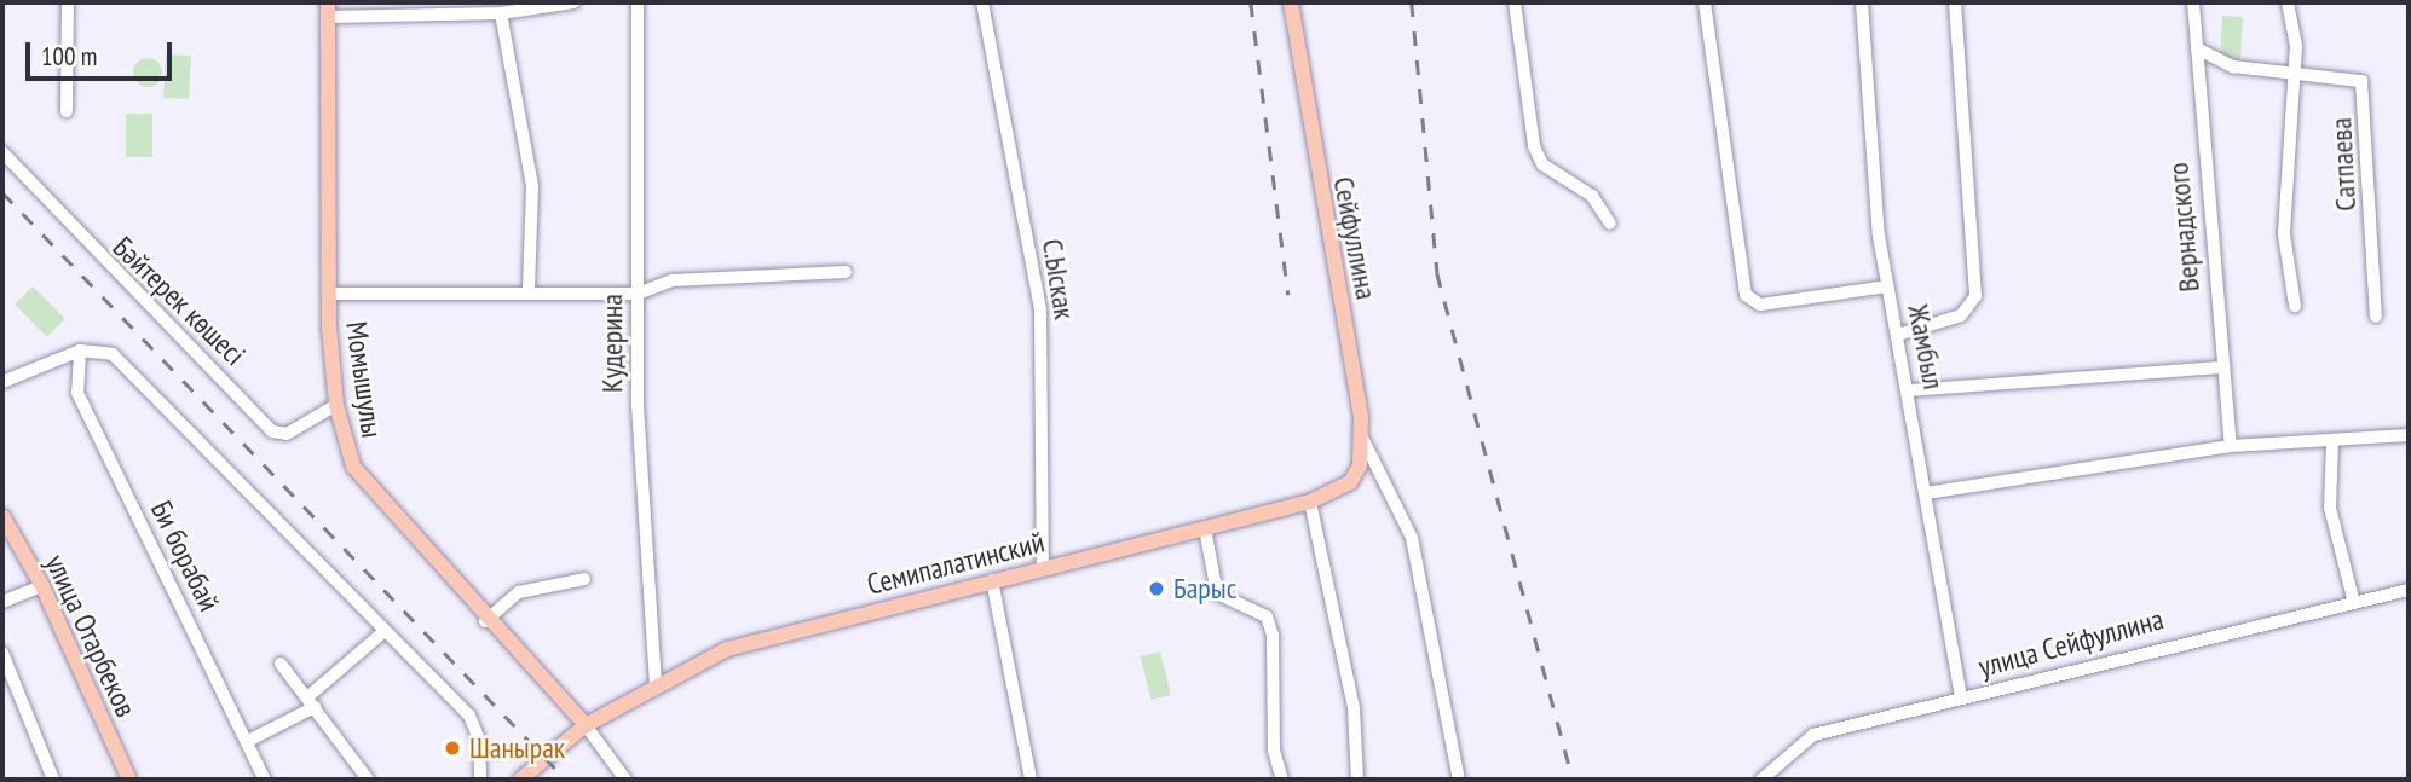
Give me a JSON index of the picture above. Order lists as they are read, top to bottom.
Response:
{
  "streets": {
    "main road": [
      "Сейфуллина",
      "Момышулы",
      "Семипалатинский",
      "улица Отарбеков"
    ],
    "street": [
      "Сатпаева",
      "Вернадского",
      "С.Ыскак",
      "Бәйтерек көшесі",
      "Кудерина",
      "Жамбыл",
      "Би борабай",
      "улица Сейфуллина"
    ]
  },
  "crossings": [
    ["Сатпаева", "Вернадского"],
    ["Сейфуллина", "Семипалатинский"],
    ["С.Ыскак", "Семипалатинский"],
    ["Бәйтерек көшесі", "Момышулы"],
    ["Кудерина", "Семипалатинский"],
    ["Жамбыл", "улица Сейфуллина"],
    ["Момышулы", "Семипалатинский"]
  ],
  "places": ["Барыс", "Шанырак"],
  "scale_bar": "100 m"
}
